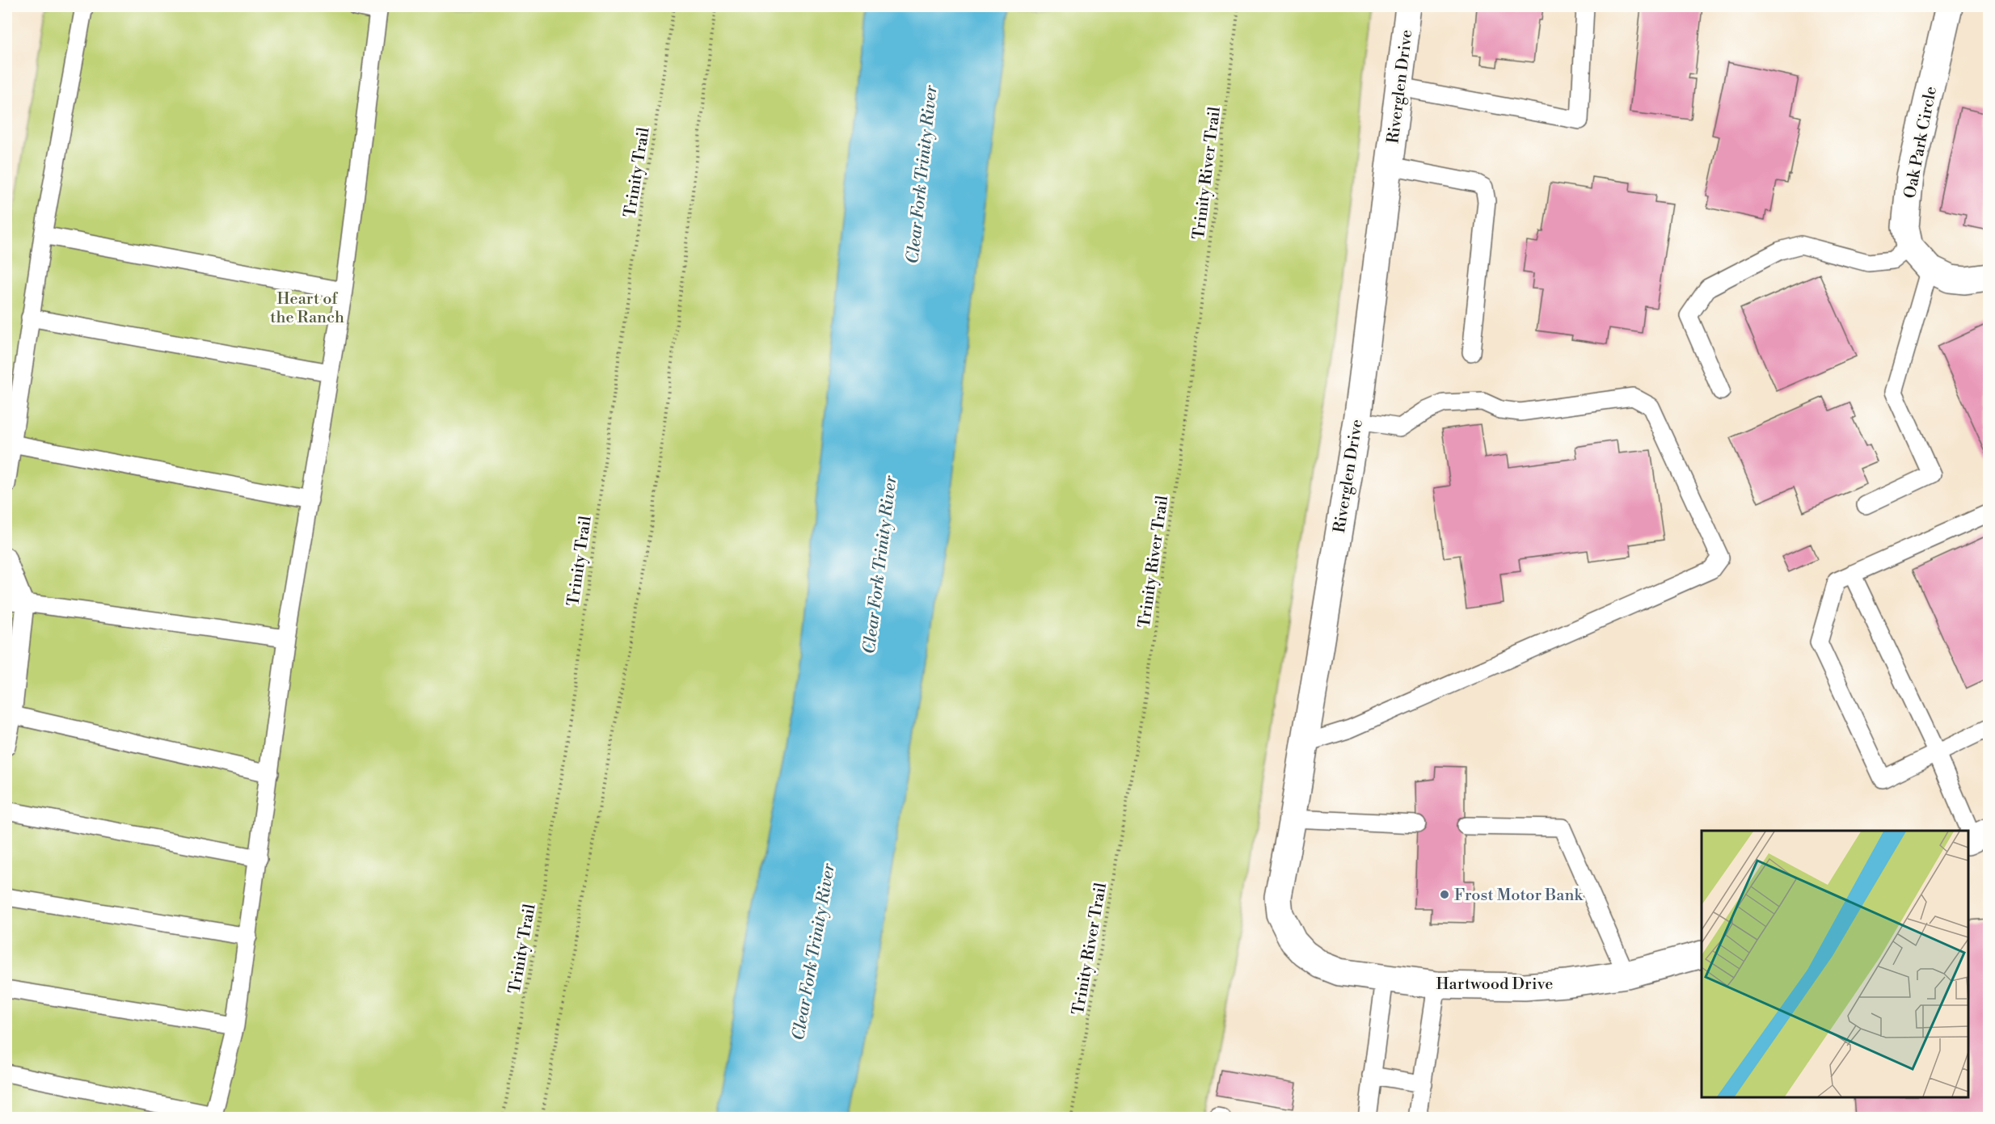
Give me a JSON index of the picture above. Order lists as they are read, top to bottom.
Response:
{
  "streets": {
    "street": ["Riverglen Drive", "Oak Park Circle", "Hartwood Drive"],
    "path": ["Trinity Trail", "Trinity River Trail"]
  },
  "crossings": [
    ["Riverglen Drive", "Hartwood Drive"]
  ],
  "water": ["Clear Fork Trinity River"],
  "parks": ["Heart of the Ranch"],
  "places": ["Frost Motor Bank"]
}
